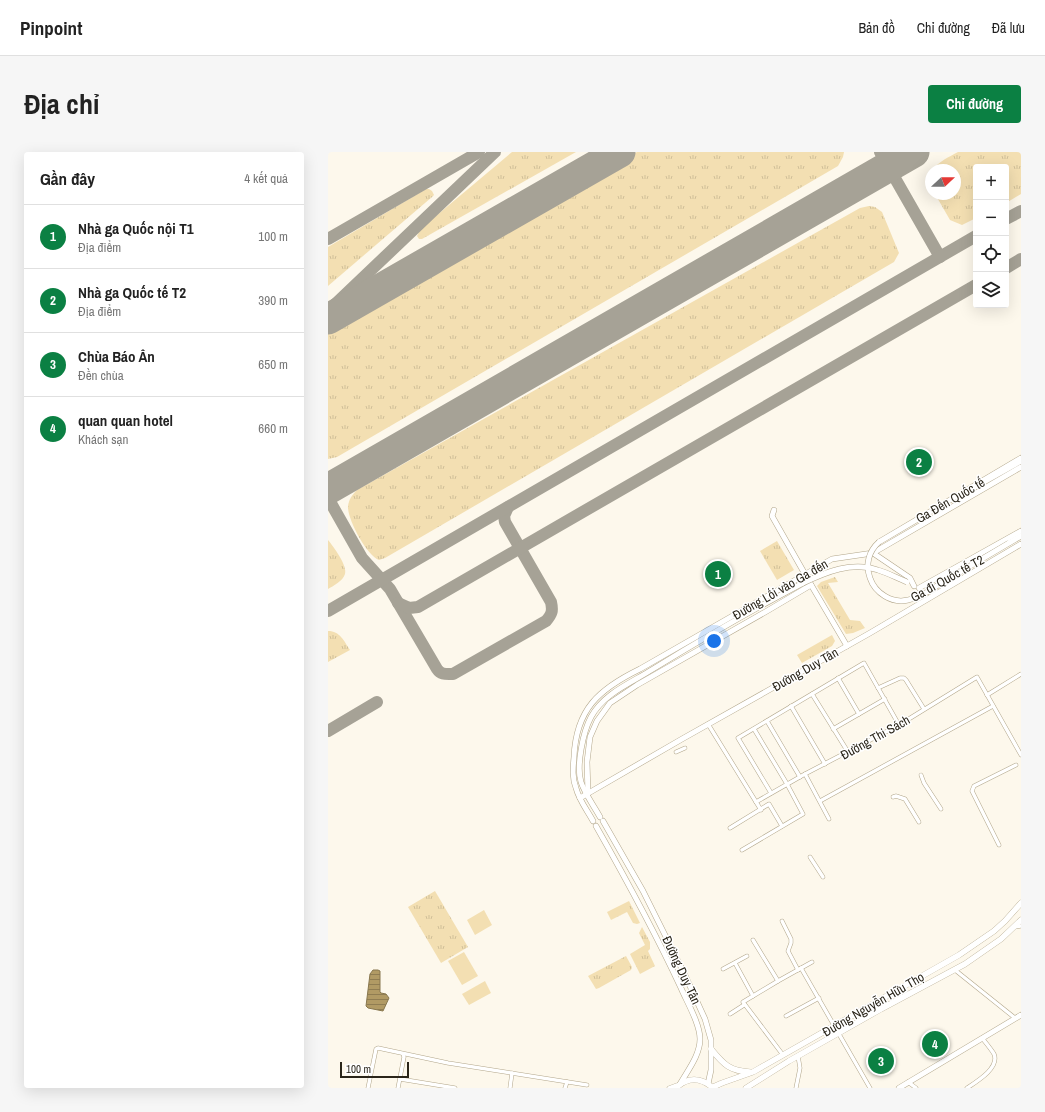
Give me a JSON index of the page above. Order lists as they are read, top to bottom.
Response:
{
  "streets": {
    "main road": ["Đường Nguyễn Hữu Thọ"],
    "street": [
      "Ga Đến Quốc tế",
      "Ga đi Quốc tế T2",
      "Đường Lối vào Ga đến",
      "Đường Duy Tân",
      "Đường Thi Sách"
    ]
  },
  "crossings": [
    ["Ga Đến Quốc tế", "Ga đi Quốc tế T2"],
    ["Đường Lối vào Ga đến", "Đường Duy Tân"],
    ["Đường Duy Tân", "Đường Nguyễn Hữu Thọ"]
  ],
  "scale_bar": "100 m",
  "north": "right",
  "page": {
    "header": "Pinpoint",
    "nav": ["Bản đồ", "Chỉ đường", "Đã lưu"],
    "title": "Địa chỉ",
    "buttons": "Chỉ đường",
    "heading": ["Gần đây", "4 kết quả"],
    "map_buttons": ["+", "−"],
    "list": [
      {
        "mark": "1",
        "name": "Nhà ga Quốc nội T1",
        "note": "Địa điểm",
        "value": "100 m"
      },
      {
        "mark": "2",
        "name": "Nhà ga Quốc tế T2",
        "note": "Địa điểm",
        "value": "390 m"
      },
      {
        "mark": "3",
        "name": "Chùa Báo Ân",
        "note": "Đền chùa",
        "value": "650 m"
      },
      {
        "mark": "4",
        "name": "quan quan hotel",
        "note": "Khách sạn",
        "value": "660 m"
      }
    ],
    "pins": [
      "2",
      "1",
      "4",
      "3"
    ],
    "scale": "100 m"
  }
}
